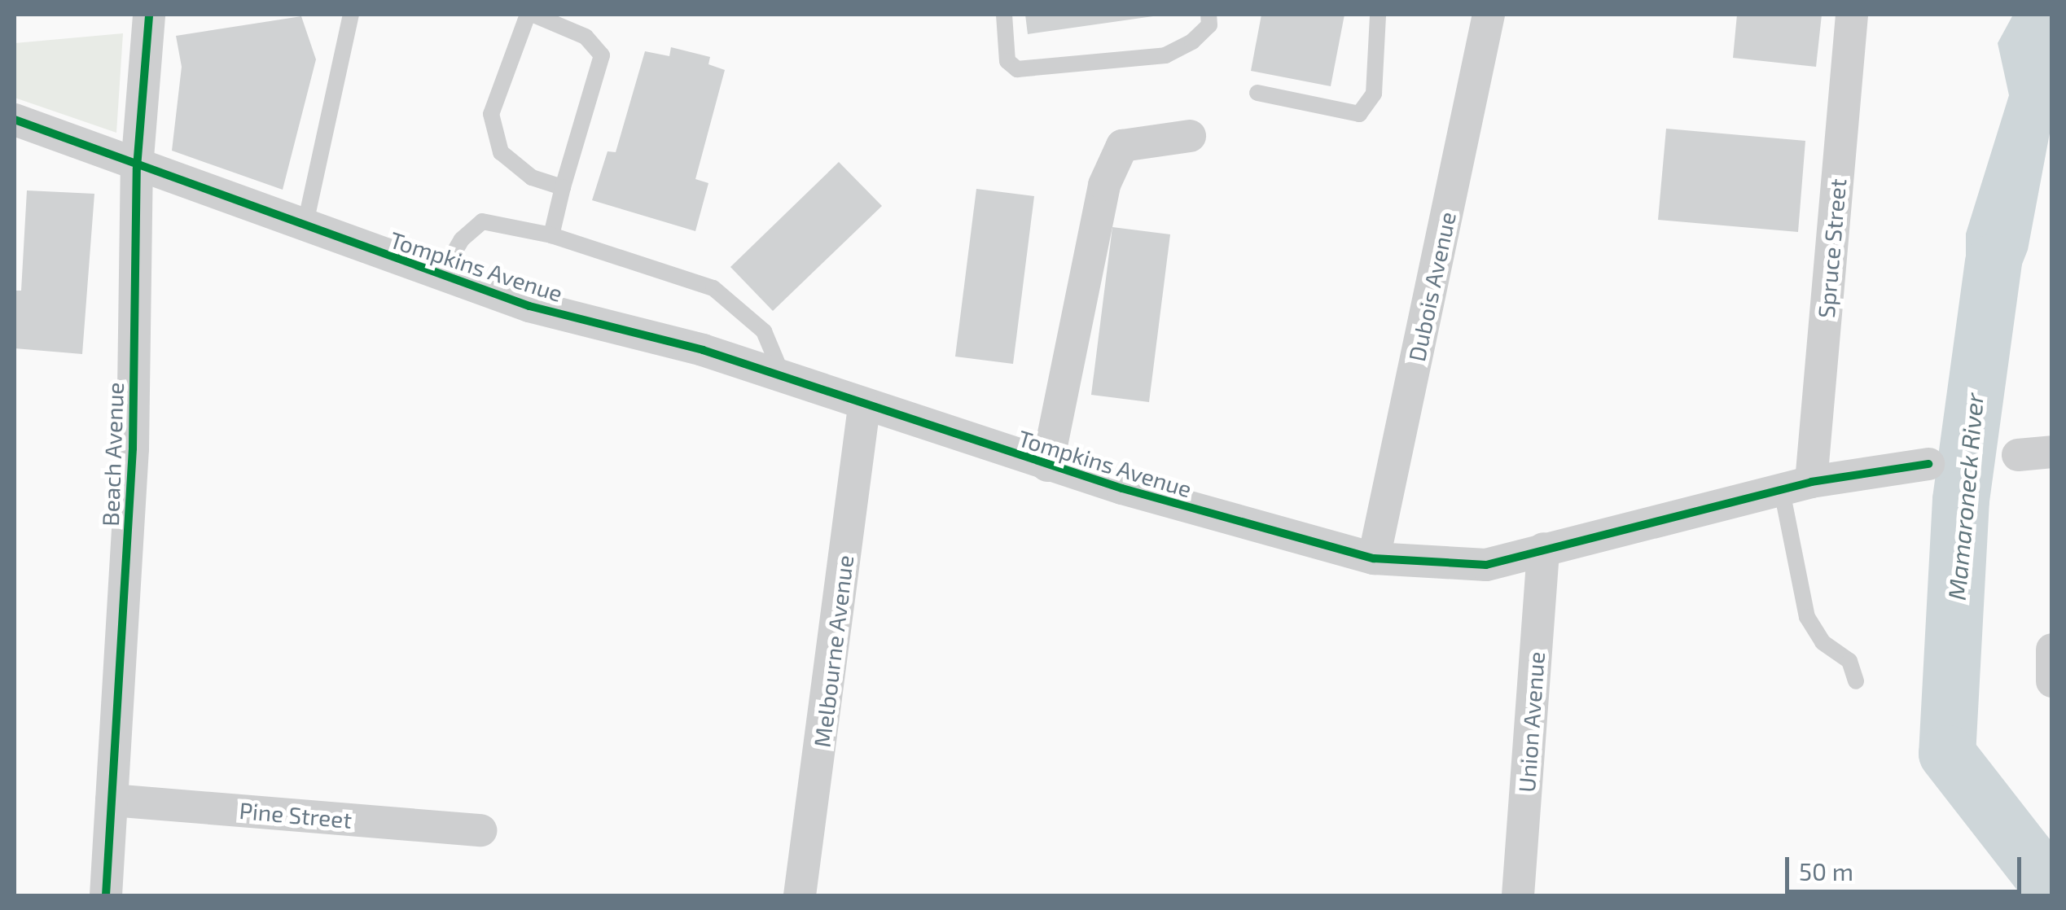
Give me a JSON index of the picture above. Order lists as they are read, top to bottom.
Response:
{
  "streets": {
    "street": [
      "Spruce Street",
      "Tompkins Avenue",
      "Dubois Avenue",
      "Beach Avenue",
      "Melbourne Avenue",
      "Union Avenue",
      "Pine Street"
    ]
  },
  "crossings": [
    ["Spruce Street", "Tompkins Avenue"],
    ["Tompkins Avenue", "Dubois Avenue"],
    ["Tompkins Avenue", "Beach Avenue"],
    ["Tompkins Avenue", "Melbourne Avenue"],
    ["Tompkins Avenue", "Union Avenue"],
    ["Beach Avenue", "Pine Street"]
  ],
  "water": ["Mamaroneck River"],
  "scale_bar": "50 m"
}
